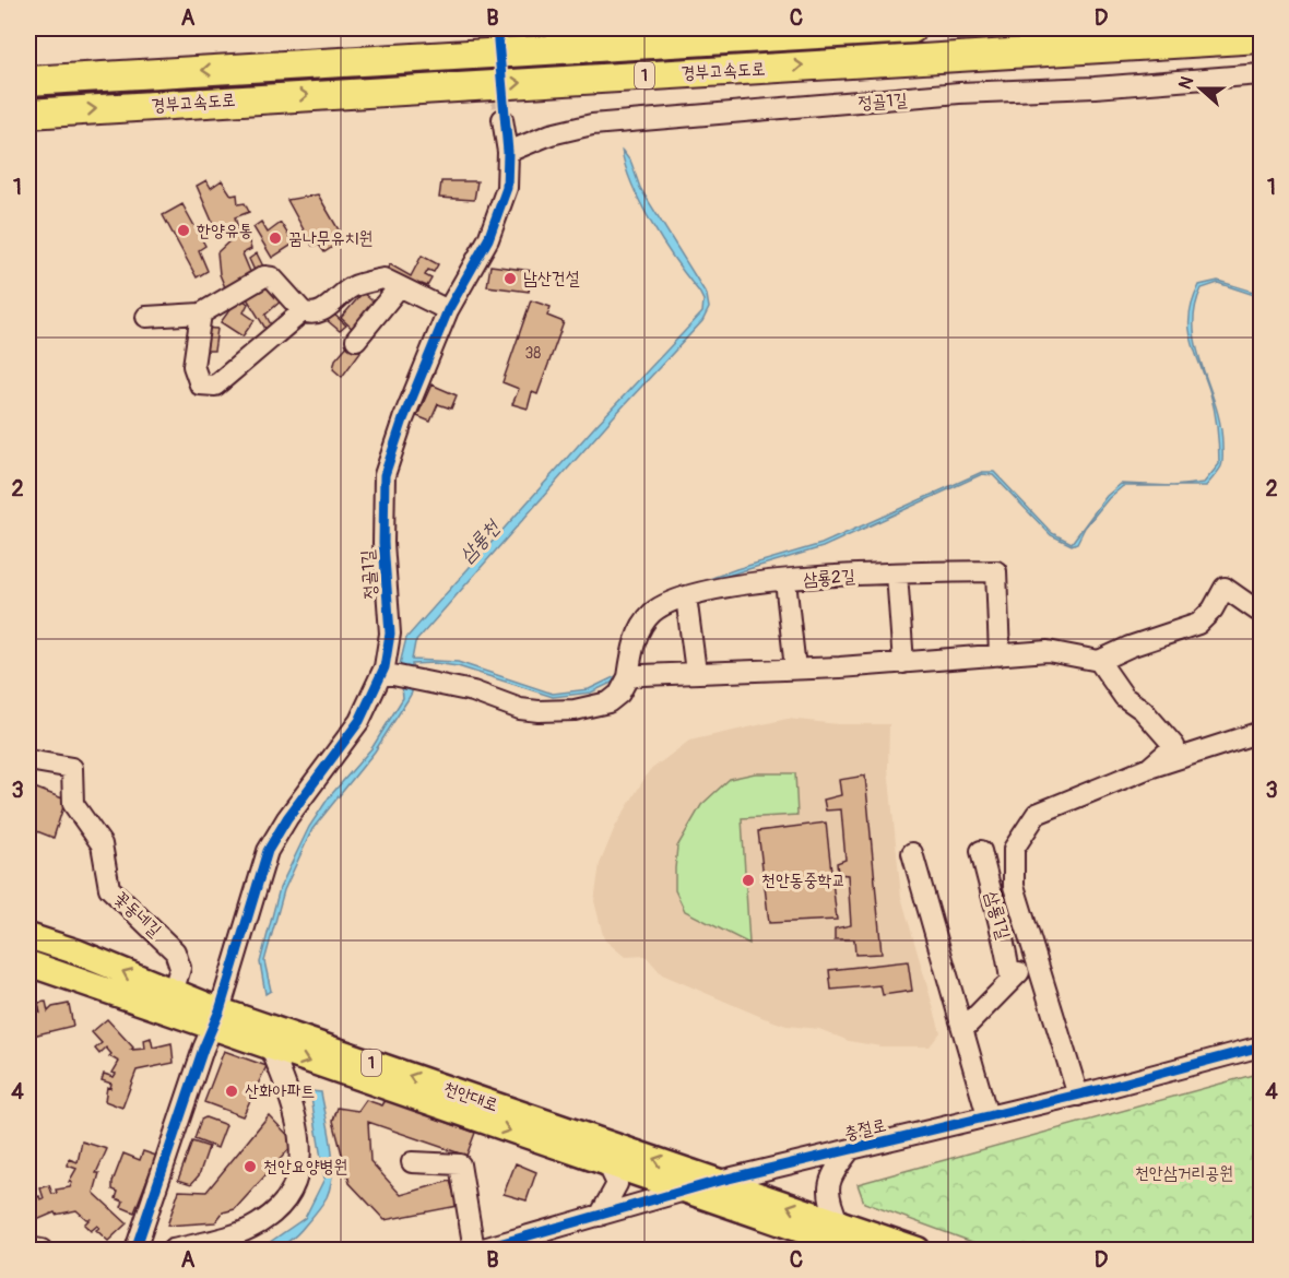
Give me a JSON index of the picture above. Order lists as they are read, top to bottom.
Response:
{
  "streets": {
    "highway": ["경부고속도로", "1"],
    "main road": ["천안대로"],
    "street": [
      "정골1길",
      "삼룡2길",
      "꽃동네길",
      "삼룡1길",
      "충절로"
    ]
  },
  "crossings": [
    ["정골1길", "삼룡2길"],
    ["정골1길", "천안대로"],
    ["꽃동네길", "천안대로"],
    ["천안대로", "충절로"]
  ],
  "water": ["삼룡천"],
  "parks": ["천안삼거리공원"],
  "places": [
    "한양유통",
    "꿈나무유치원",
    "남산건설",
    "천안동중학교",
    "산화아파트",
    "천안요양병원"
  ],
  "house_numbers": ["38"],
  "north": "left",
  "grid": {
    "columns": [
      "A",
      "B",
      "C",
      "D"
    ],
    "rows": [
      "1",
      "2",
      "3",
      "4"
    ]
  }
}
